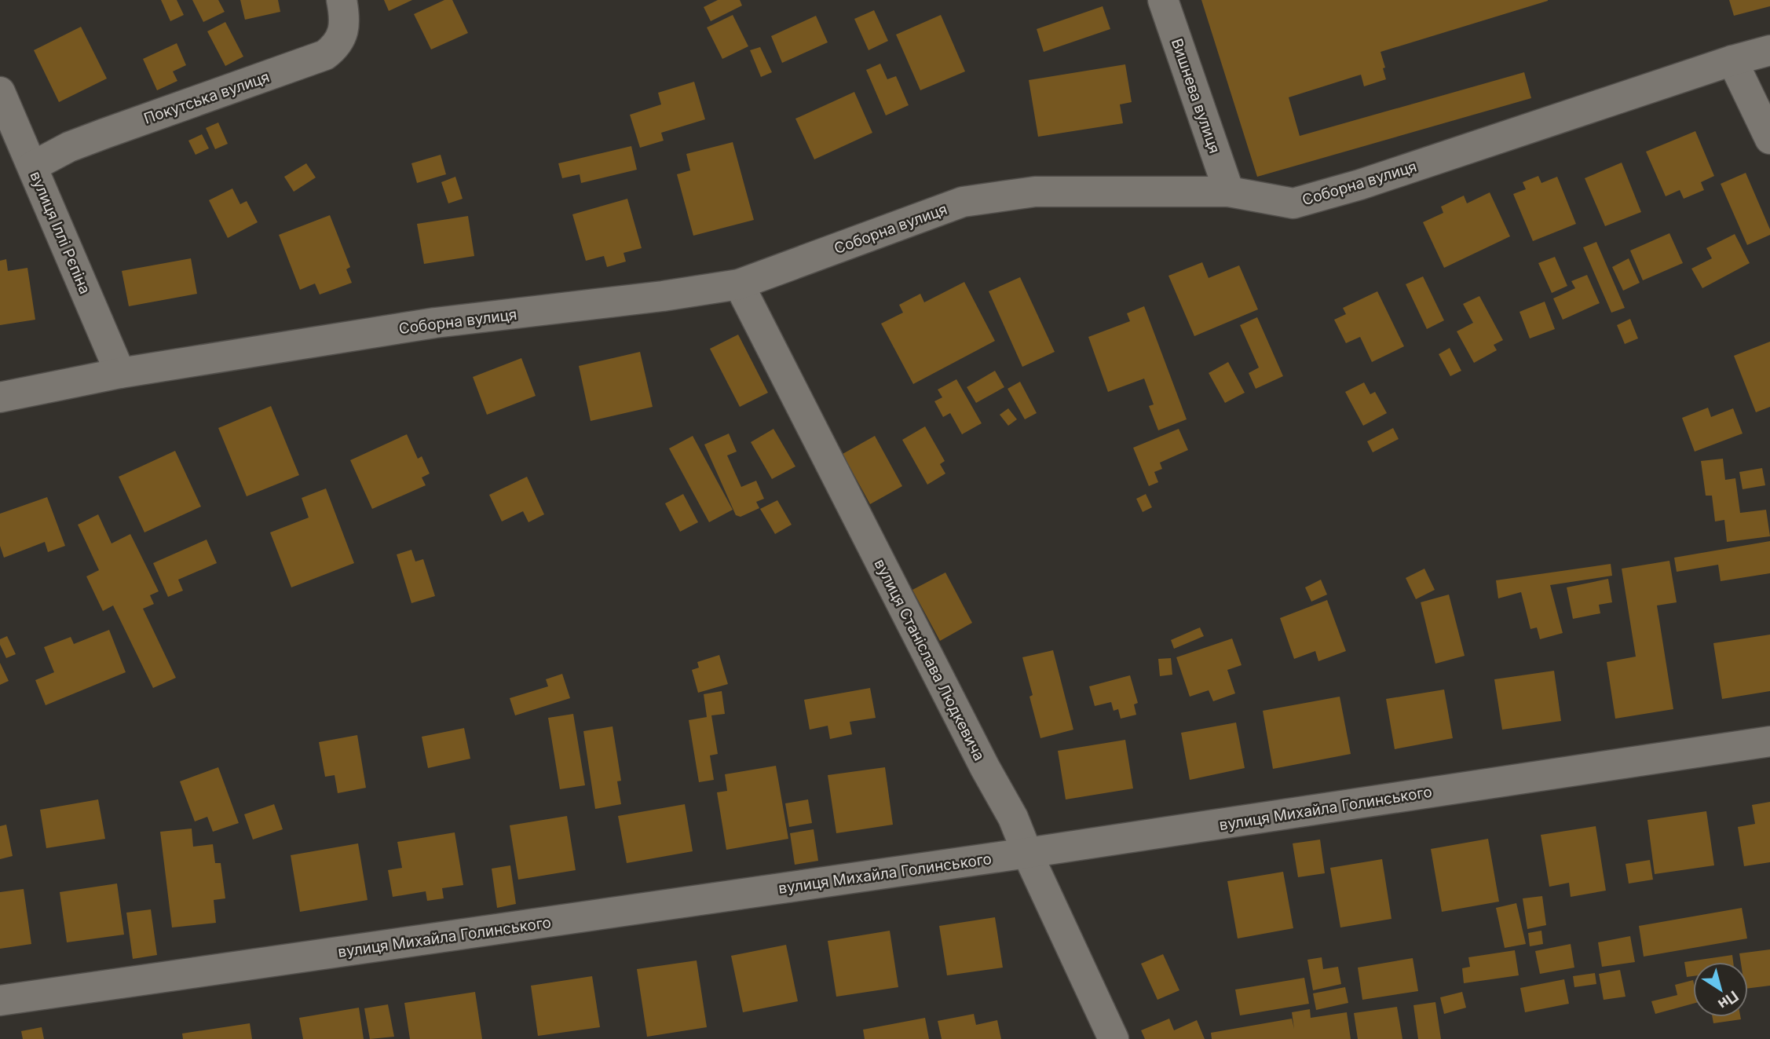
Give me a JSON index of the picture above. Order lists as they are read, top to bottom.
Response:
{
  "streets": {
    "street": [
      "Вишнева вулиця",
      "Покутська вулиця",
      "Соборна вулиця",
      "вулиця Іллі Рєпіна",
      "вулиця Станіслава Людкевича",
      "вулиця Михайла Голинського"
    ]
  },
  "crossings": [
    ["Вишнева вулиця", "Соборна вулиця"],
    ["Покутська вулиця", "вулиця Іллі Рєпіна"],
    ["Соборна вулиця", "вулиця Іллі Рєпіна"],
    ["Соборна вулиця", "вулиця Станіслава Людкевича"],
    ["вулиця Станіслава Людкевича", "вулиця Михайла Голинського"]
  ],
  "north": "bottom right"
}
